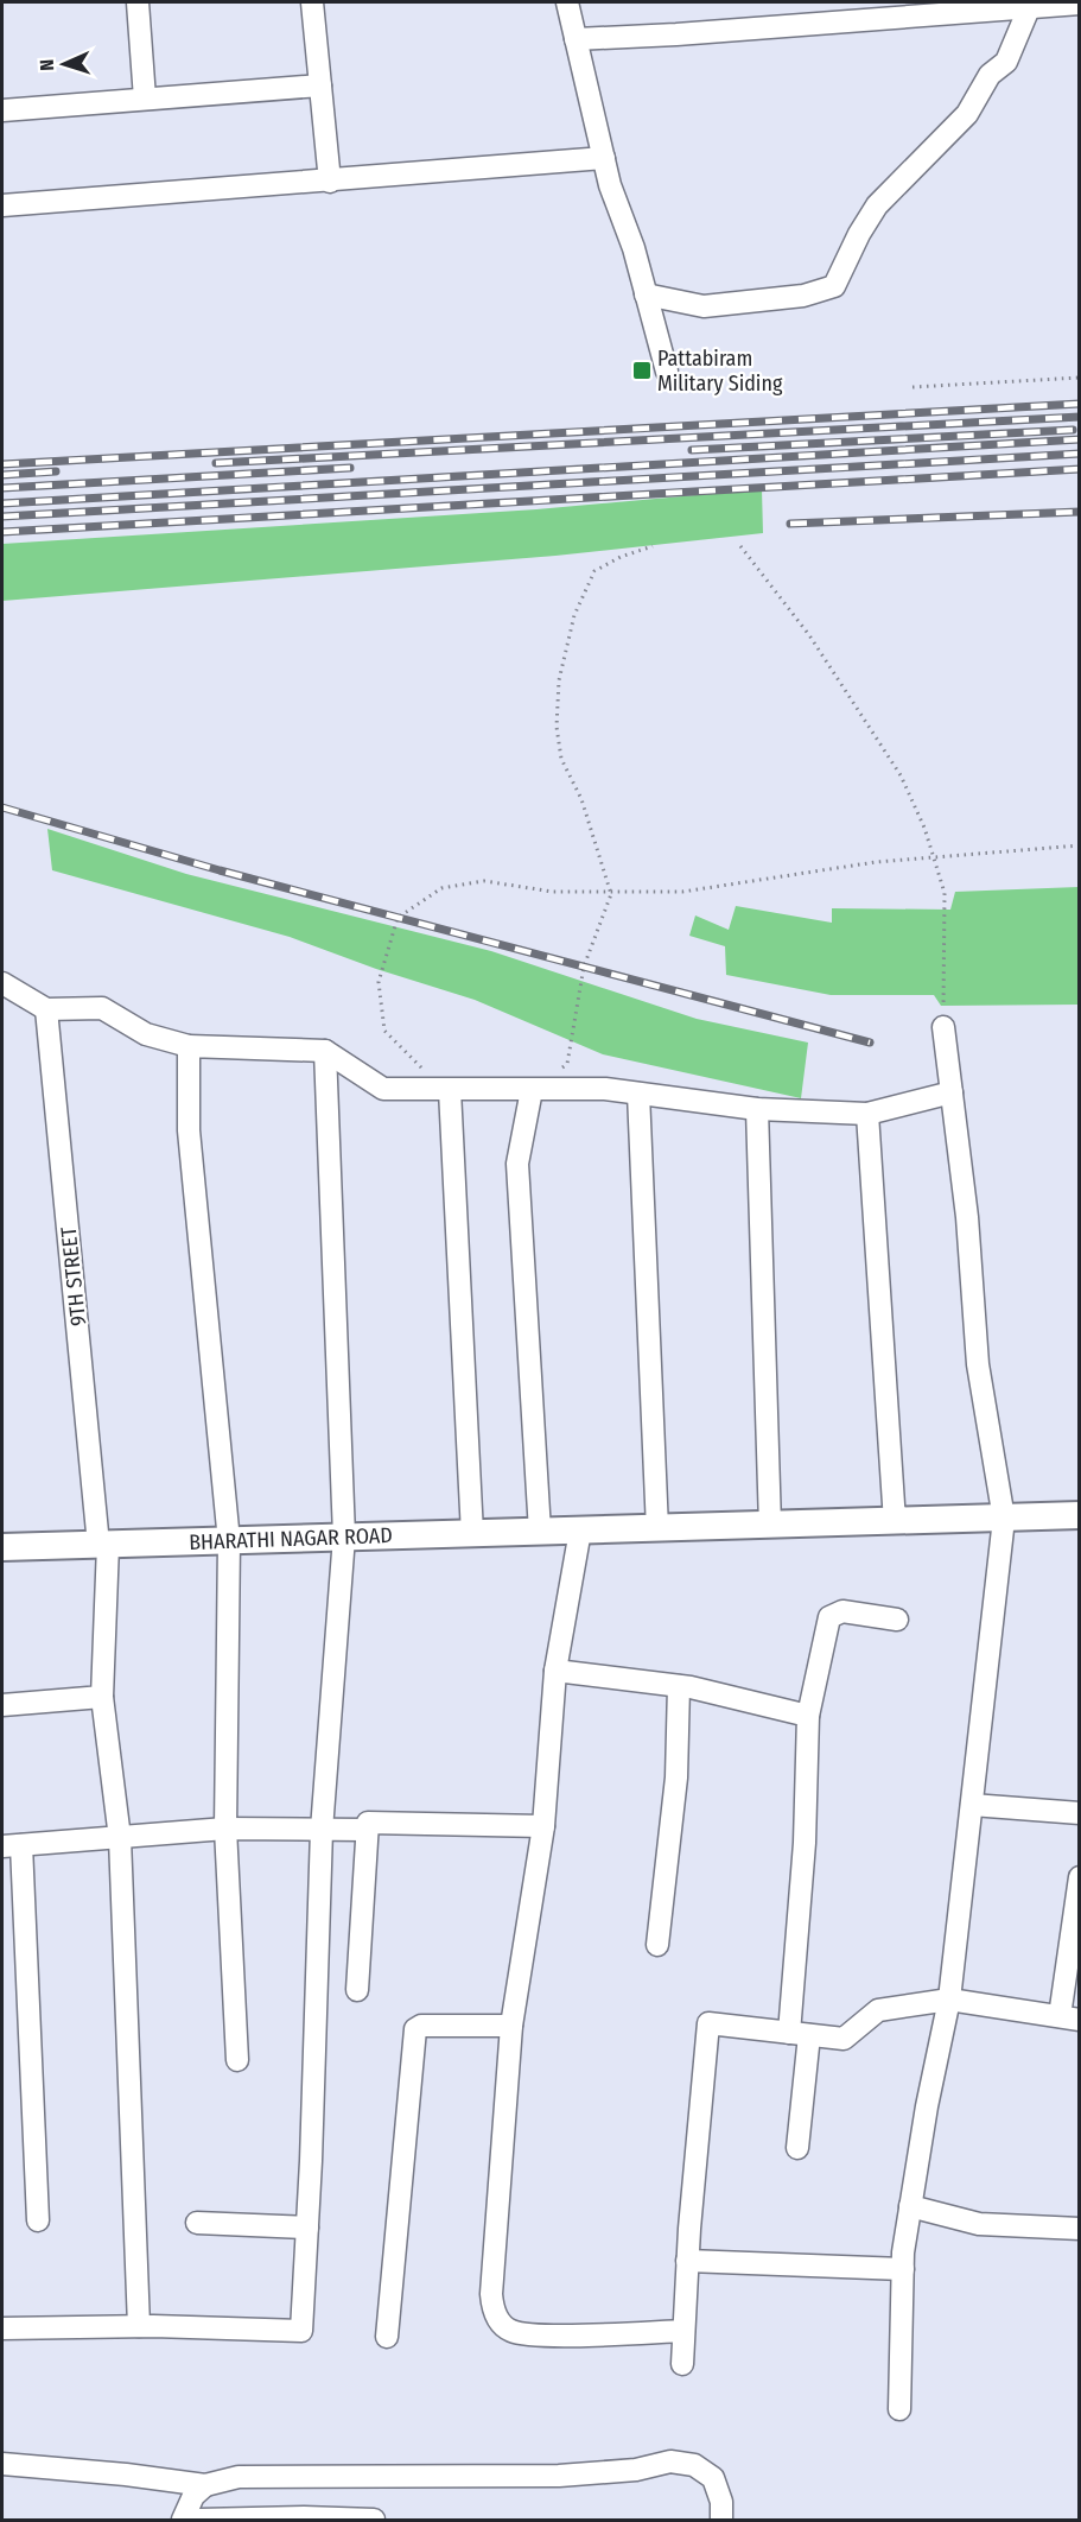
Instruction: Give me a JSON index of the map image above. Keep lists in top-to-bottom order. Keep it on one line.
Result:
{"streets":{"main road":["BHARATHI NAGAR ROAD"],"street":["9TH STREET"]},"crossings":[["9TH STREET","BHARATHI NAGAR ROAD"]],"places":{"transit":["Pattabiram Military Siding"]},"north":"left"}
